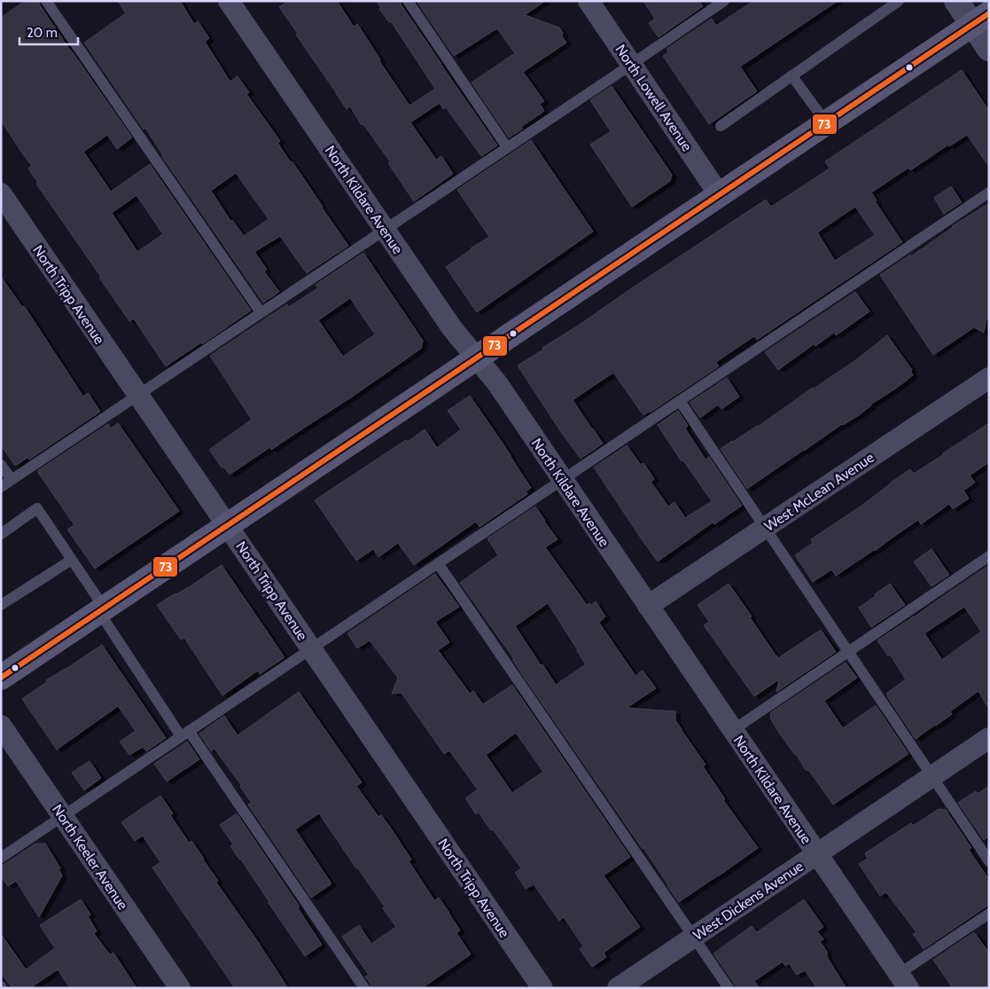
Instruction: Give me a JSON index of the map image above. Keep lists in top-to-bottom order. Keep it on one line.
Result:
{"streets":{"street":["North Lowell Avenue","North Kildare Avenue","North Tripp Avenue","West McLean Avenue","North Keeler Avenue","West Dickens Avenue"]},"crossings":[["North Kildare Avenue","West McLean Avenue"],["North Kildare Avenue","West Dickens Avenue"]],"lines":["transit line 73"],"scale_bar":"20 m"}
